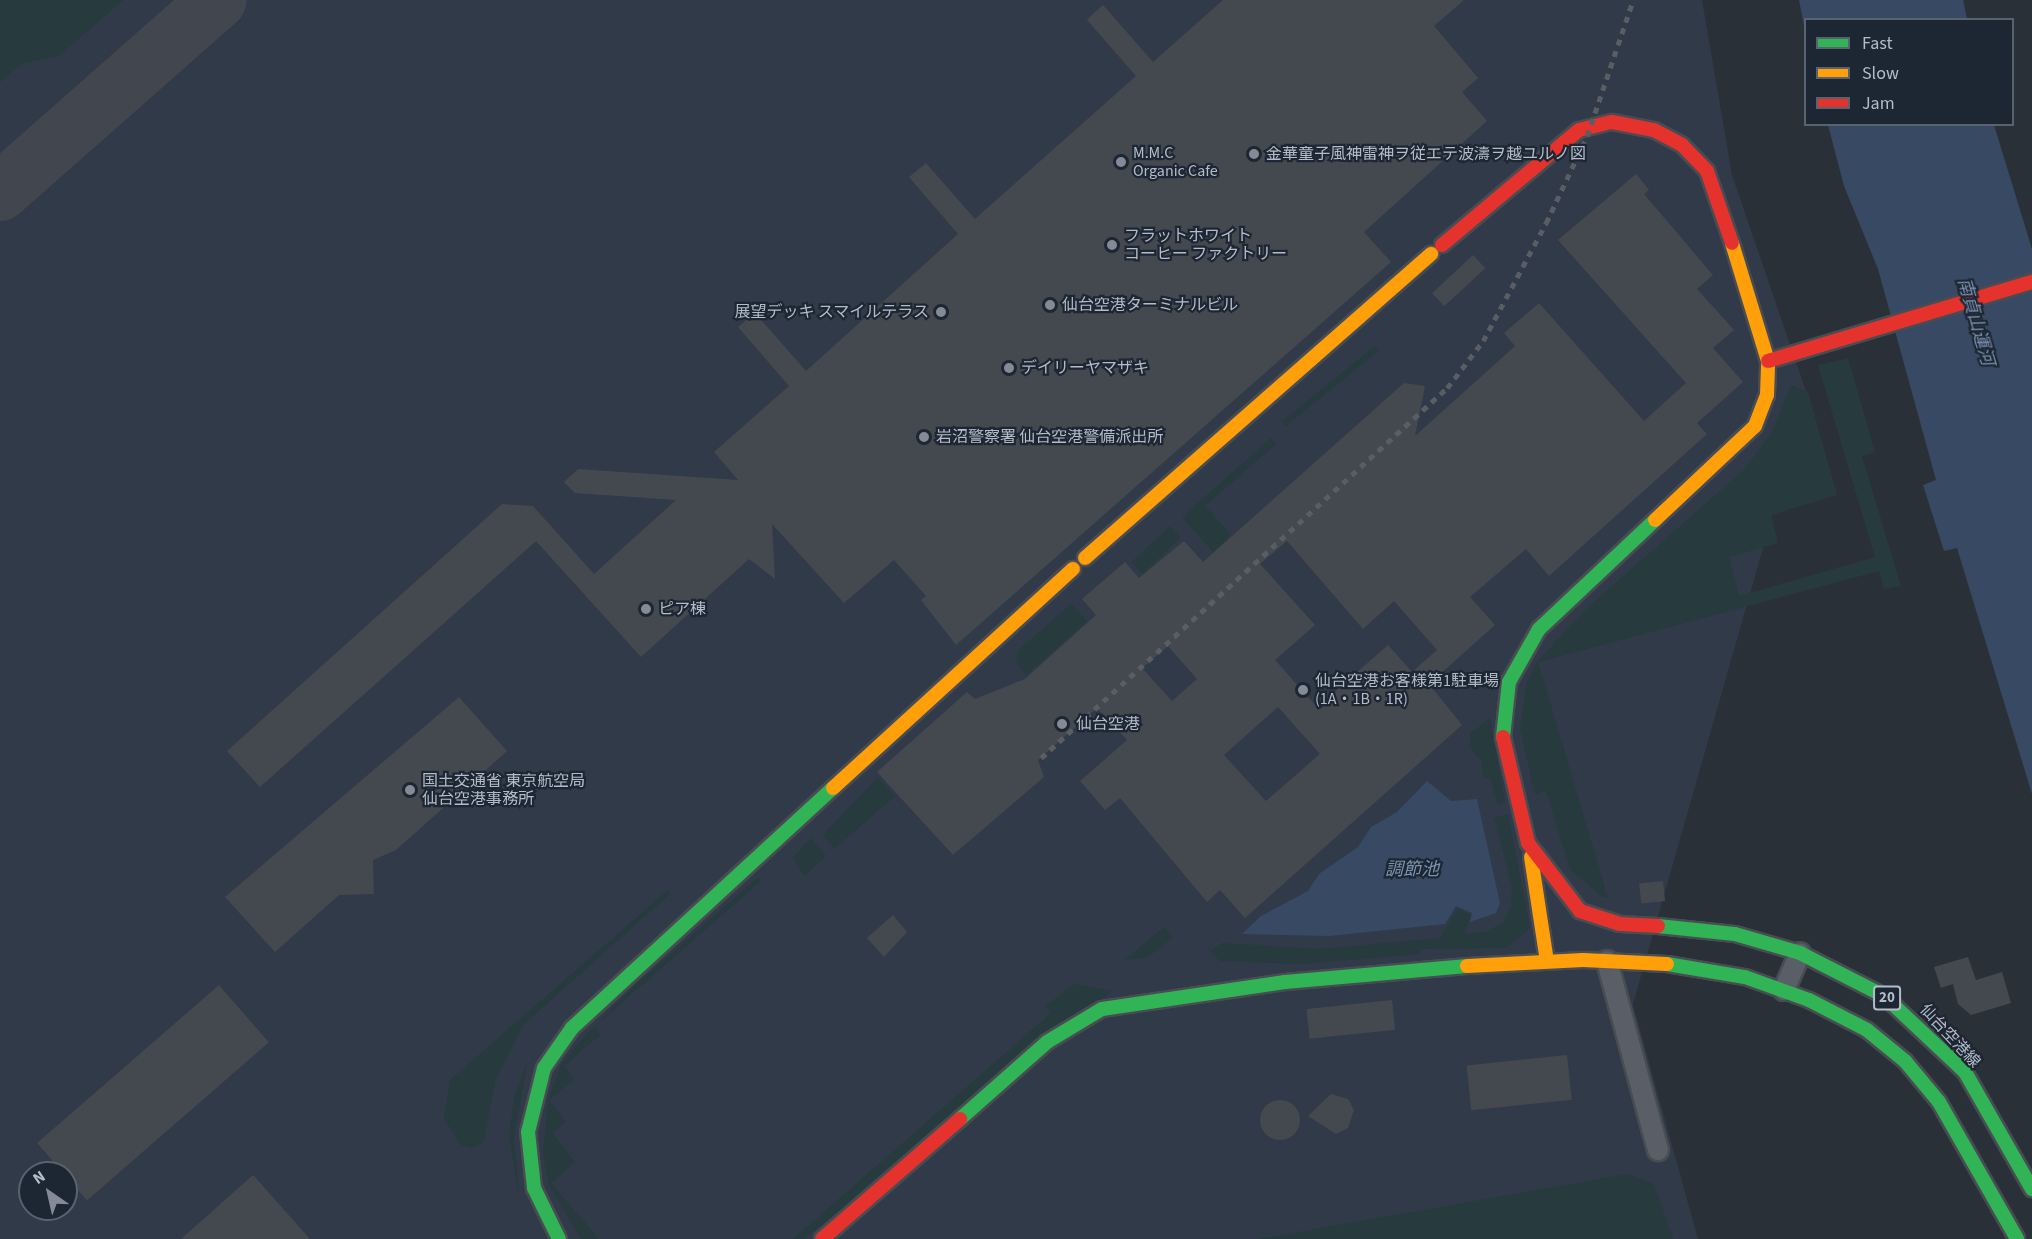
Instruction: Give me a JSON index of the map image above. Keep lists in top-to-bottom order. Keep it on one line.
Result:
{"streets":{"street":["20","仙台空港線"]},"water":["南貞山運河","調節池"],"places":["金華童子風神雷神ヲ従エテ波濤ヲ越ユルノ図","M.M.C Organic Cafe","フラットホワイト コーヒー ファクトリー","仙台空港ターミナルビル","展望デッキ スマイルテラス","デイリーヤマザキ","岩沼警察署 仙台空港警備派出所","ピア棟","仙台空港お客様第1駐車場 (1A・1B・1R)","仙台空港","国土交通省 東京航空局 仙台空港事務所"],"legend":["Fast","Slow","Jam"],"north":"top left"}
